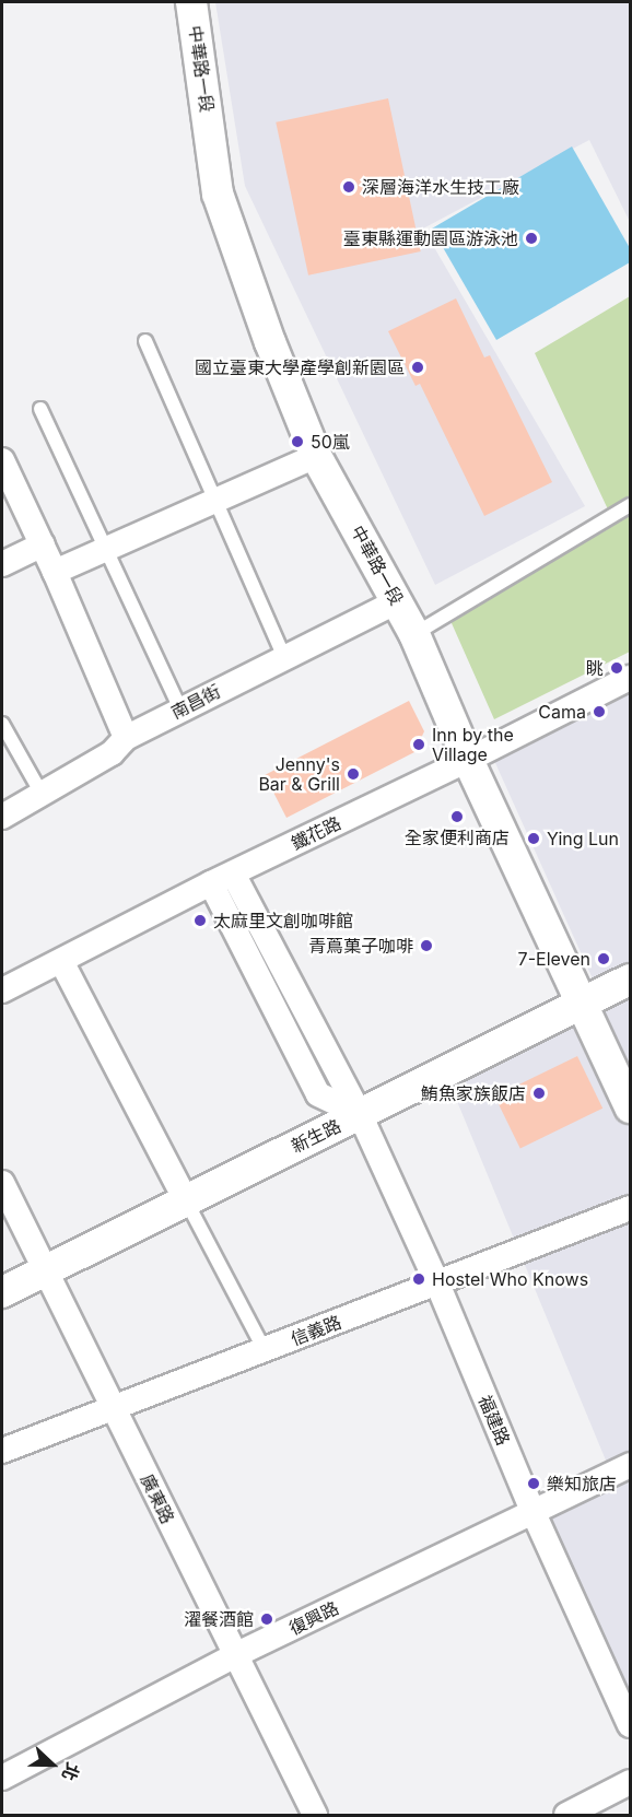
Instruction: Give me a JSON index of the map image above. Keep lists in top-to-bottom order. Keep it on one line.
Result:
{"streets":{"street":["中華路一段","南昌街","鐵花路","新生路","信義路","福建路","廣東路","復興路"]},"crossings":[["中華路一段","南昌街"],["中華路一段","鐵花路"],["中華路一段","新生路"],["新生路","福建路"],["新生路","廣東路"],["信義路","福建路"],["信義路","廣東路"],["福建路","復興路"],["廣東路","復興路"]],"places":["深層海洋水生技工廠","臺東縣運動園區游泳池","國立臺東大學產學創新園區","50嵐","眺","Cama","Inn by the Village","Jenny's Bar & Grill","全家便利商店","Ying Lun","太麻里文創咖啡館","青蔦菓子咖啡","7-Eleven","鮪魚家族飯店","Hostel Who Knows","樂知旅店","濯餐酒館"],"north":"right"}
